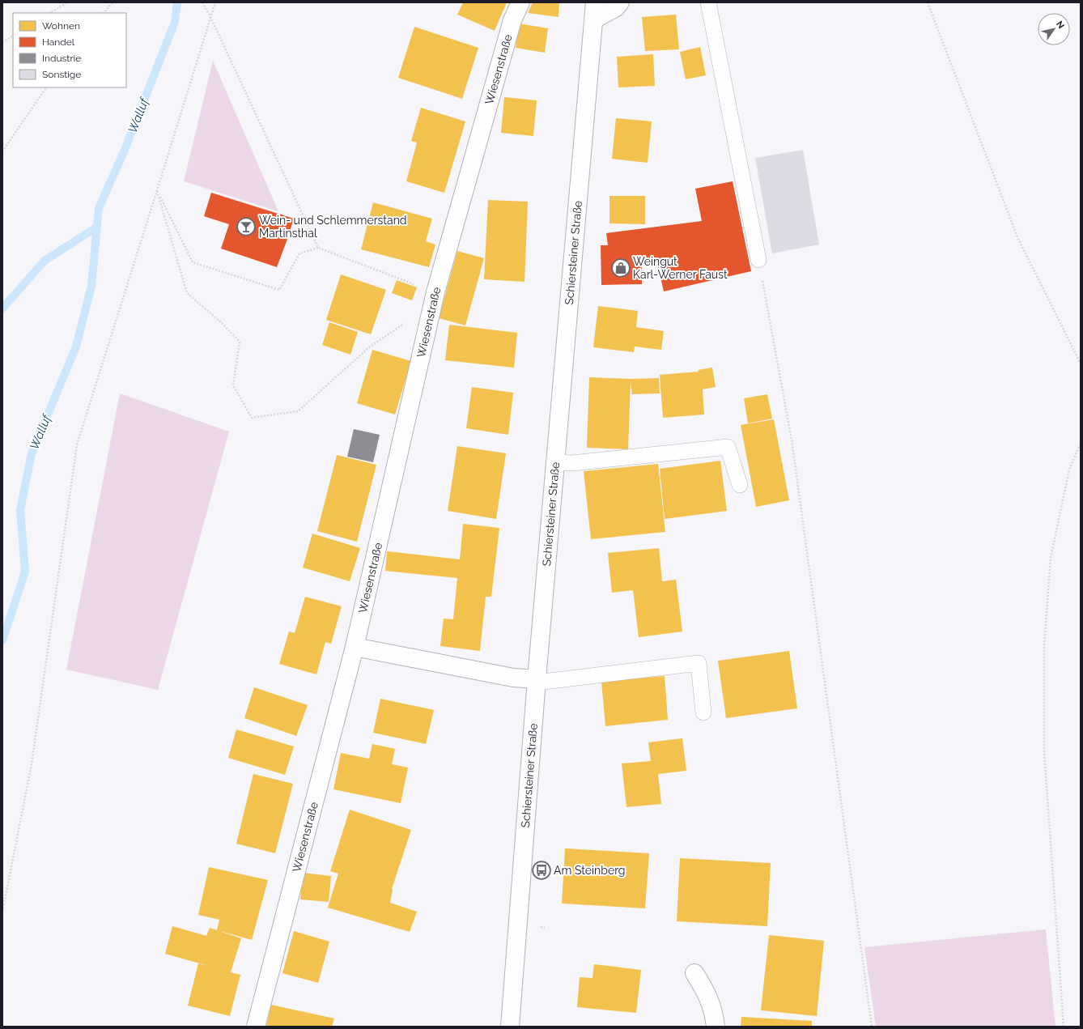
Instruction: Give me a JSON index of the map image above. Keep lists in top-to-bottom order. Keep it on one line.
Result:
{"streets":{"street":["Wiesenstraße","Schiersteiner Straße"]},"water":["Walluf"],"places":{"bar":["Wein- und Schlemmerstand Martinsthal"],"shop":["Weingut Karl-Werner Faust"],"bus stop":["Am Steinberg"]},"legend":["Wohnen","Handel","Industrie","Sonstige"],"north":"top right"}
